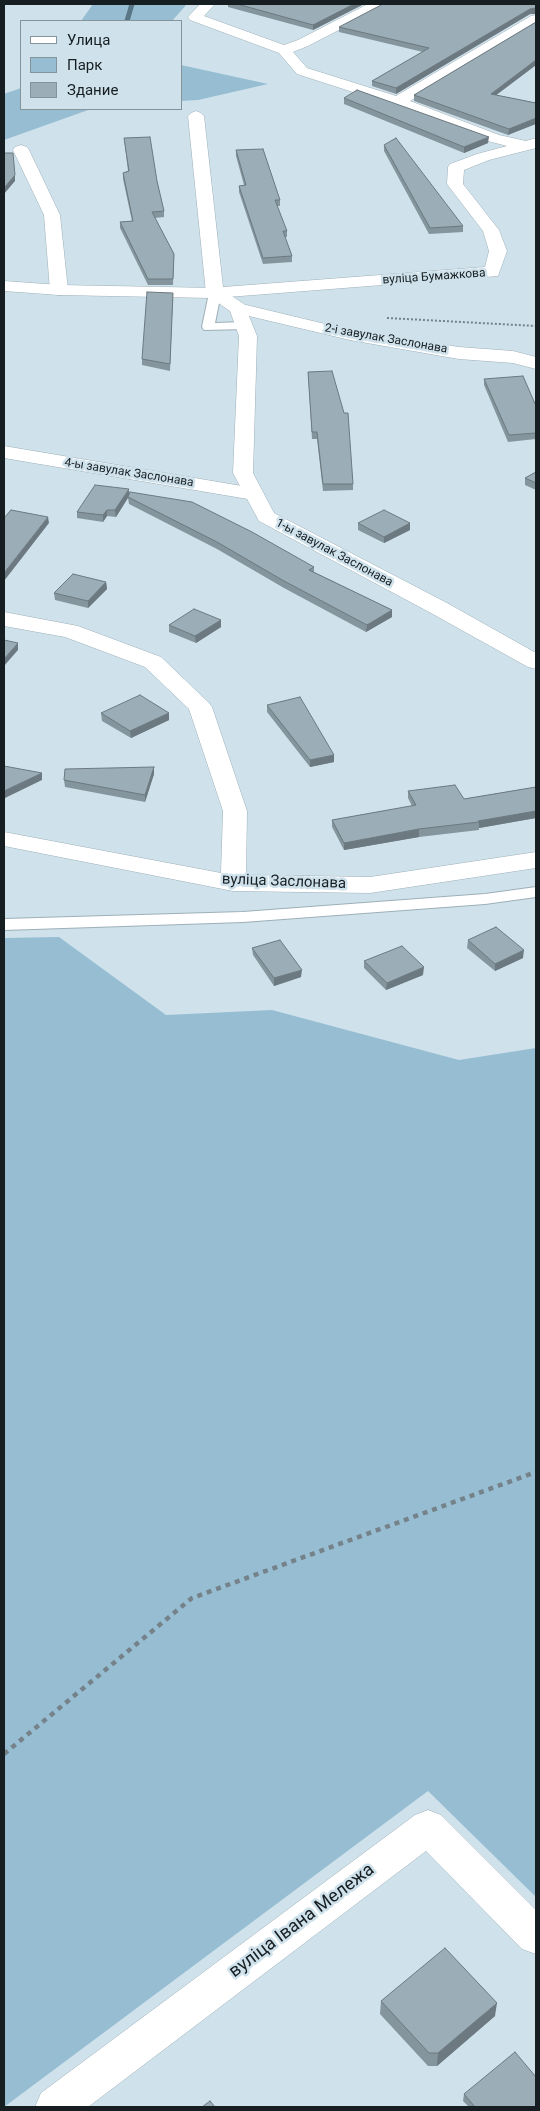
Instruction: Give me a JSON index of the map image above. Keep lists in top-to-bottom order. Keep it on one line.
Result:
{"streets":{"street":["вуліца Бумажкова","2-і завулак Заслонава","4-ы завулак Заслонава","1-ы завулак Заслонава","вуліца Заслонава","вуліца Івана Мележа"]},"crossings":[["2-і завулак Заслонава","1-ы завулак Заслонава"],["4-ы завулак Заслонава","1-ы завулак Заслонава"]],"legend":["Улица","Парк","Здание"]}
